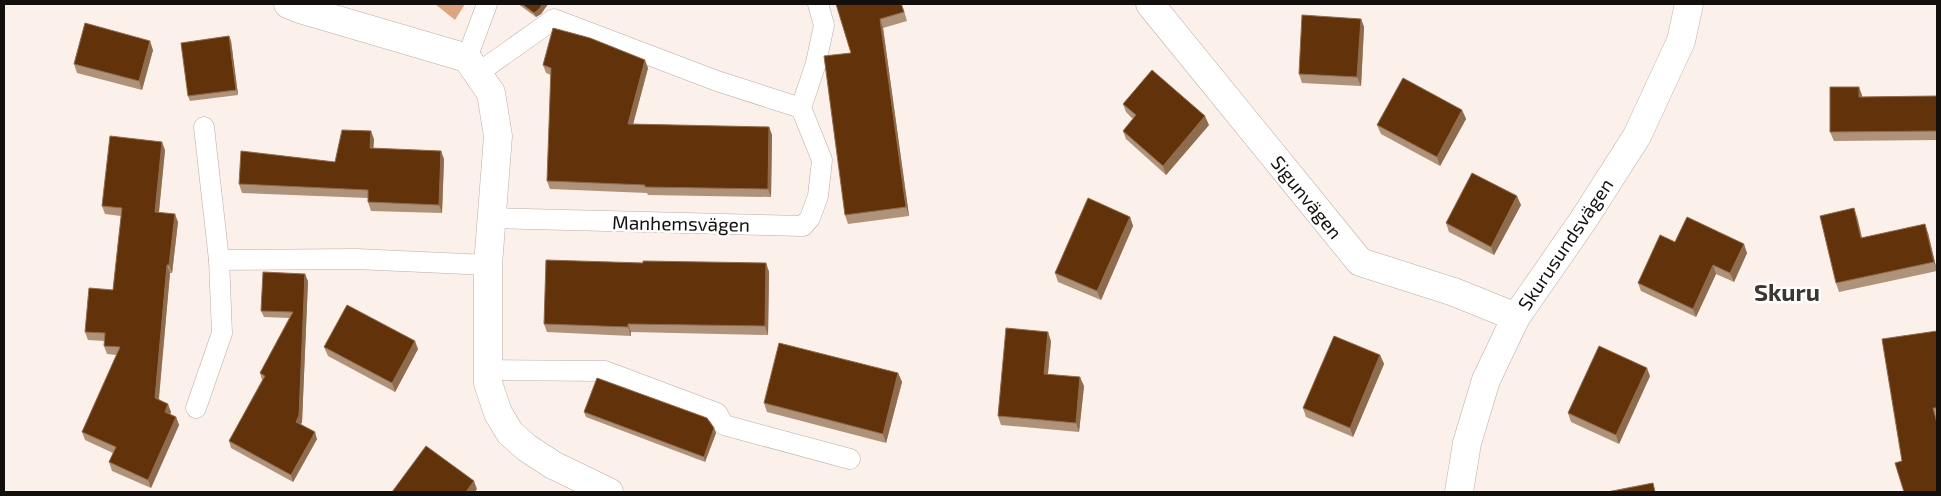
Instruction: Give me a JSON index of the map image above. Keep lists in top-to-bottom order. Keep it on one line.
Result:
{"streets":{"street":["Sigunvägen","Skurusundsvägen"],"lane":["Manhemsvägen"]},"crossings":[["Sigunvägen","Skurusundsvägen"]],"districts":["Skuru"]}
